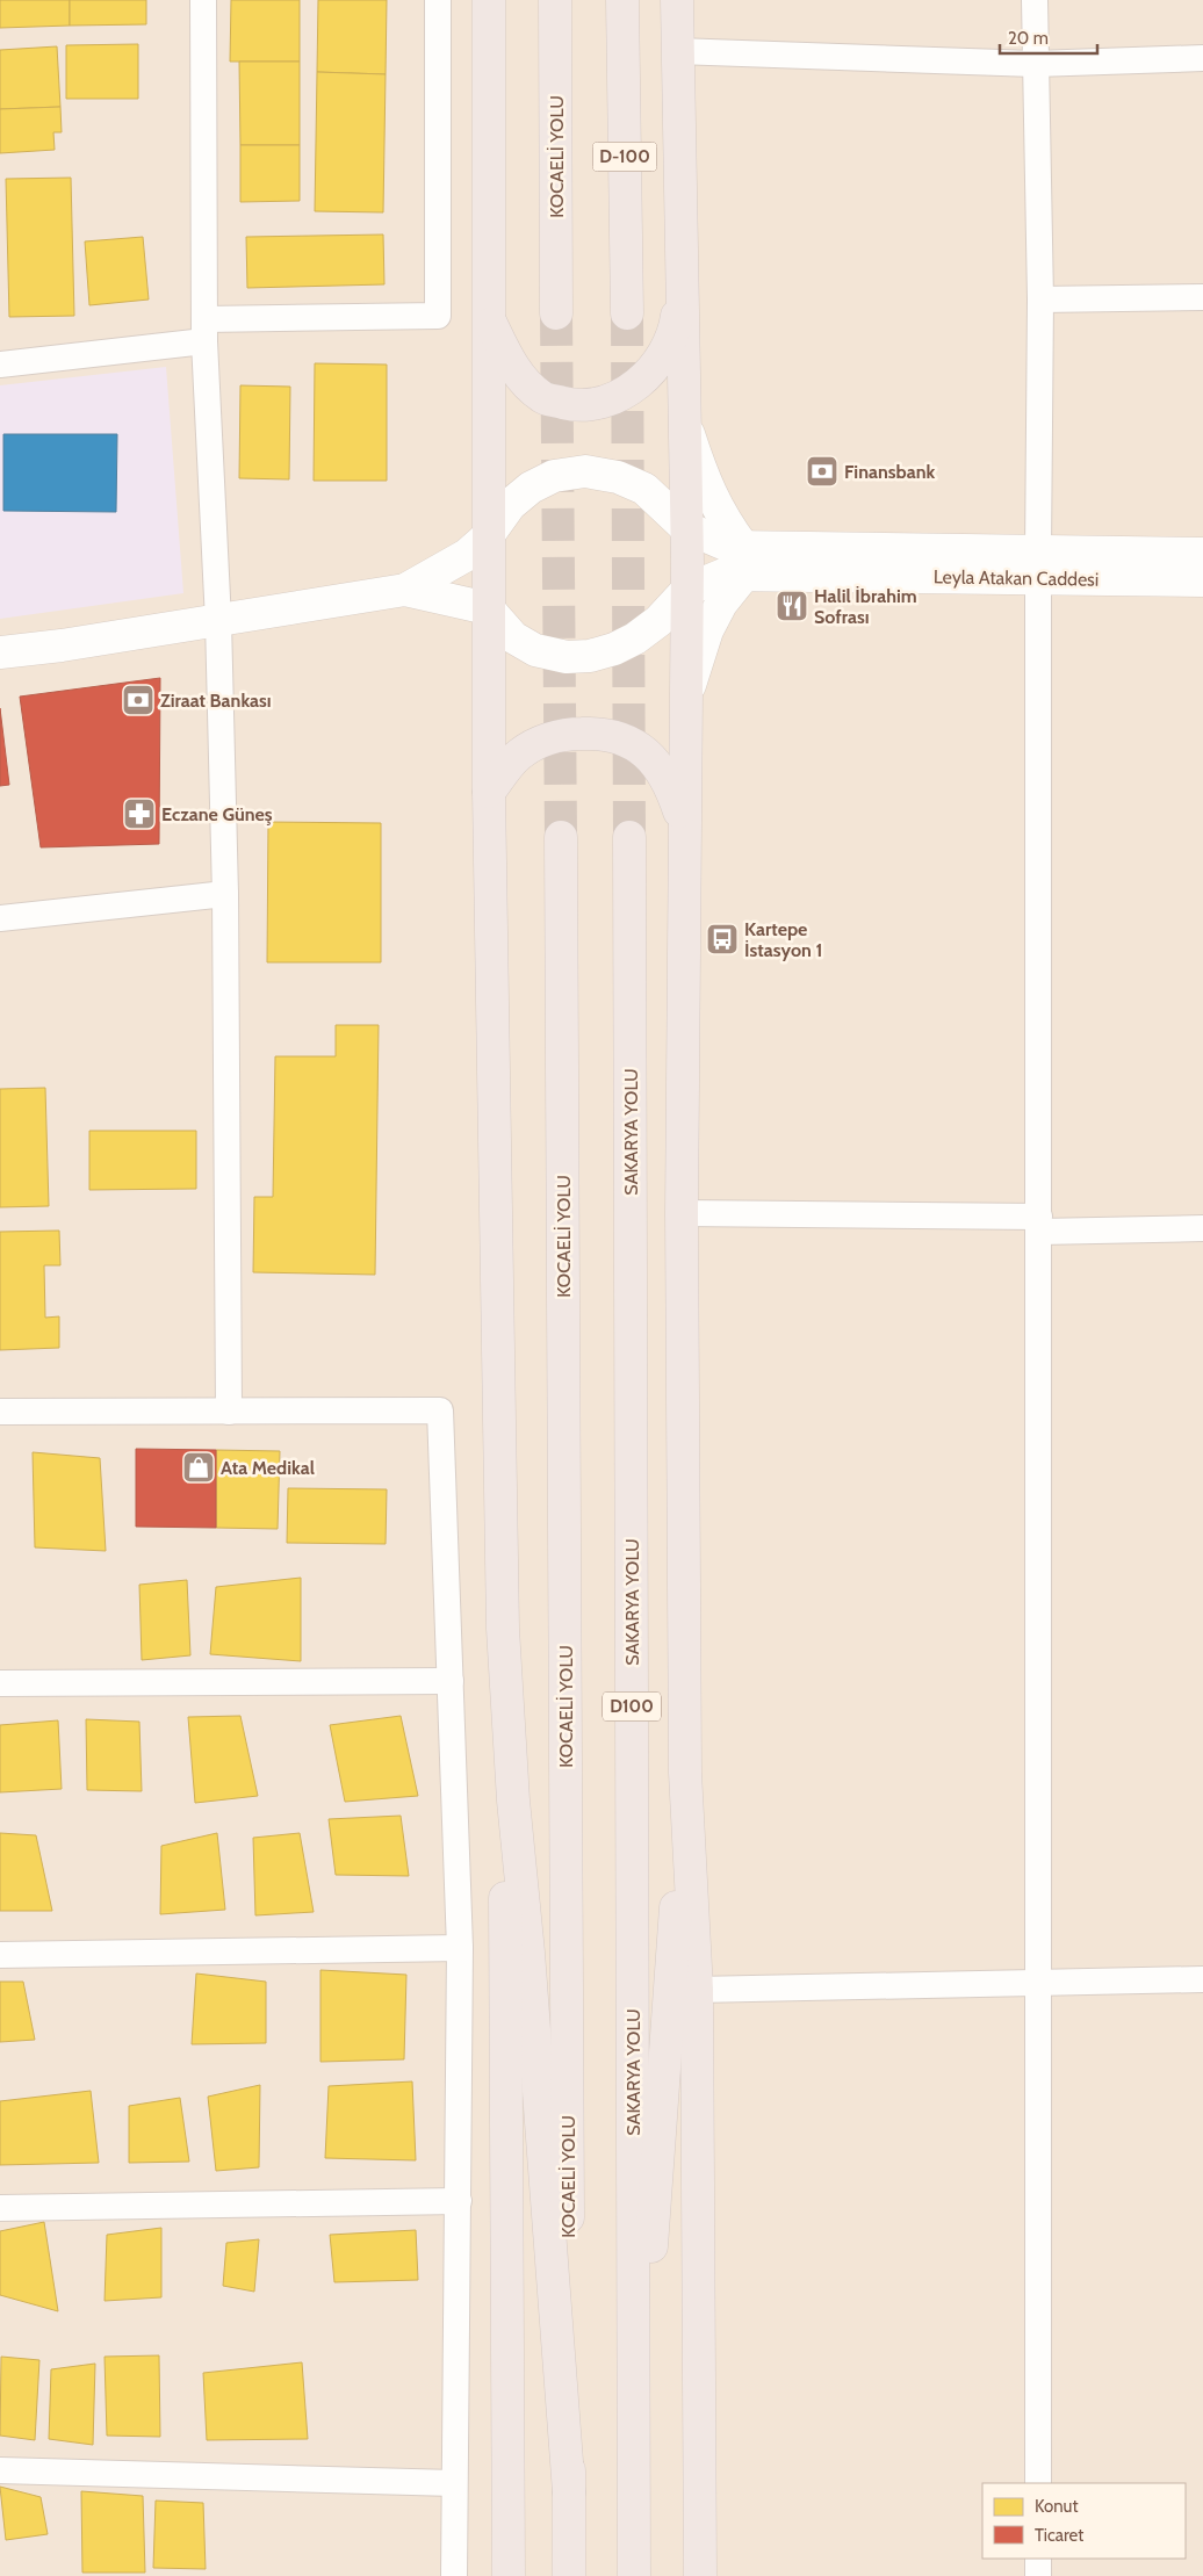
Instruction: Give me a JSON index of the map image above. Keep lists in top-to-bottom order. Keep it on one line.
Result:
{"streets":{"highway":["KOCAELİ YOLU","D-100","SAKARYA YOLU","D100"],"main road":["Leyla Atakan Caddesi"]},"places":{"bank":["Finansbank","Ziraat Bankası"],"restaurant":["Halil İbrahim Sofrası"],"pharmacy":["Eczane Güneş"],"bus stop":["Kartepe İstasyon 1"],"shop":["Ata Medikal"]},"legend":["Konut","Ticaret"],"scale_bar":"20 m"}
